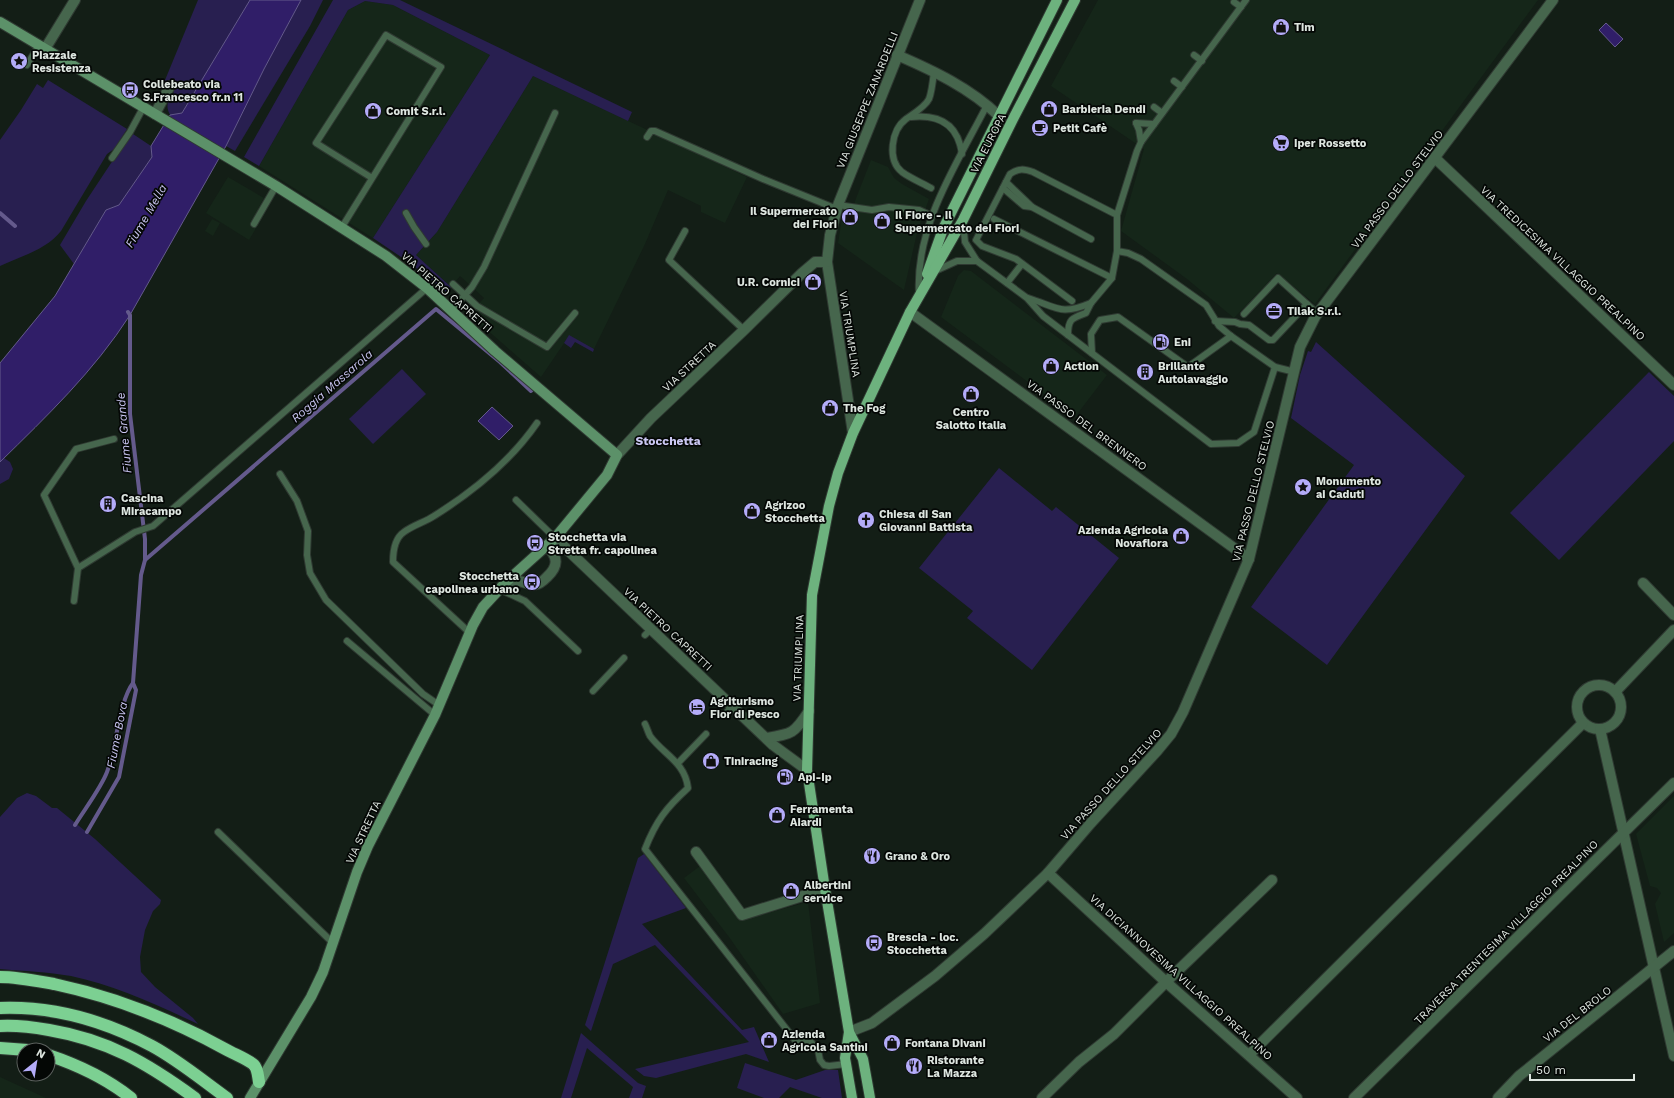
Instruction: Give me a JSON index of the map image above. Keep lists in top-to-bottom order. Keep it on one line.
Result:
{"streets":{"main road":["VIA EUROPA","VIA TRIUMPLINA"],"street":["VIA GIUSEPPE ZANARDELLI","VIA PASSO DELLO STELVIO","VIA TREDICESIMA VILLAGGIO PREALPINO","VIA PIETRO CAPRETTI","VIA STRETTA","VIA PASSO DEL BRENNERO","TRAVERSA TRENTESIMA VILLAGGIO PREALPINO","VIA DICIANNOVESIMA VILLAGGIO PREALPINO","VIA DEL BROLO"]},"crossings":[["VIA EUROPA","VIA TRIUMPLINA"],["VIA EUROPA","VIA PASSO DEL BRENNERO"],["VIA PASSO DELLO STELVIO","VIA TREDICESIMA VILLAGGIO PREALPINO"],["VIA PASSO DELLO STELVIO","VIA TRIUMPLINA"],["VIA PASSO DELLO STELVIO","VIA PASSO DEL BRENNERO"],["VIA PASSO DELLO STELVIO","VIA DICIANNOVESIMA VILLAGGIO PREALPINO"],["VIA PIETRO CAPRETTI","VIA TRIUMPLINA"],["VIA PIETRO CAPRETTI","VIA STRETTA"],["VIA TRIUMPLINA","VIA STRETTA"],["VIA TRIUMPLINA","VIA PASSO DEL BRENNERO"]],"districts":["Stocchetta"],"water":["Fiume Mella","Roggia Massarola","Fiume Grande","Fiume Bova"],"places":{"shop":["Tim","Barbieria Dendi","Comit S.r.l.","Il Supermercato dei Fiori","Il Fiore - Il Supermercato dei Fiori","U.R. Cornici","Action","Centro Salotto Italia","The Fog","Agrizoo Stocchetta","Azienda Agricola Novaflora","Tiniracing","Ferramenta Aiardi","Albertini service","Azienda Agricola Santini","Fontana Divani"],"place":["Piazzale Resistenza","Monumento ai Caduti"],"bus stop":["Collebeato via S.Francesco fr.n 11","Stocchetta via Stretta fr. capolinea","Stocchetta capolinea urbano","Brescia - loc. Stocchetta"],"cafe":["Petit Cafè"],"supermarket":["Iper Rossetto"],"office":["Tilak S.r.l."],"fuel station":["Eni","Api-Ip"],"building":["Brillante Autolavaggio","Cascina Miracampo"],"church":["Chiesa di San Giovanni Battista"],"hotel":["Agriturismo Fior di Pesco"],"restaurant":["Grano & Oro","Ristorante La Mazza"]},"scale_bar":"50 m","north":"top right"}
